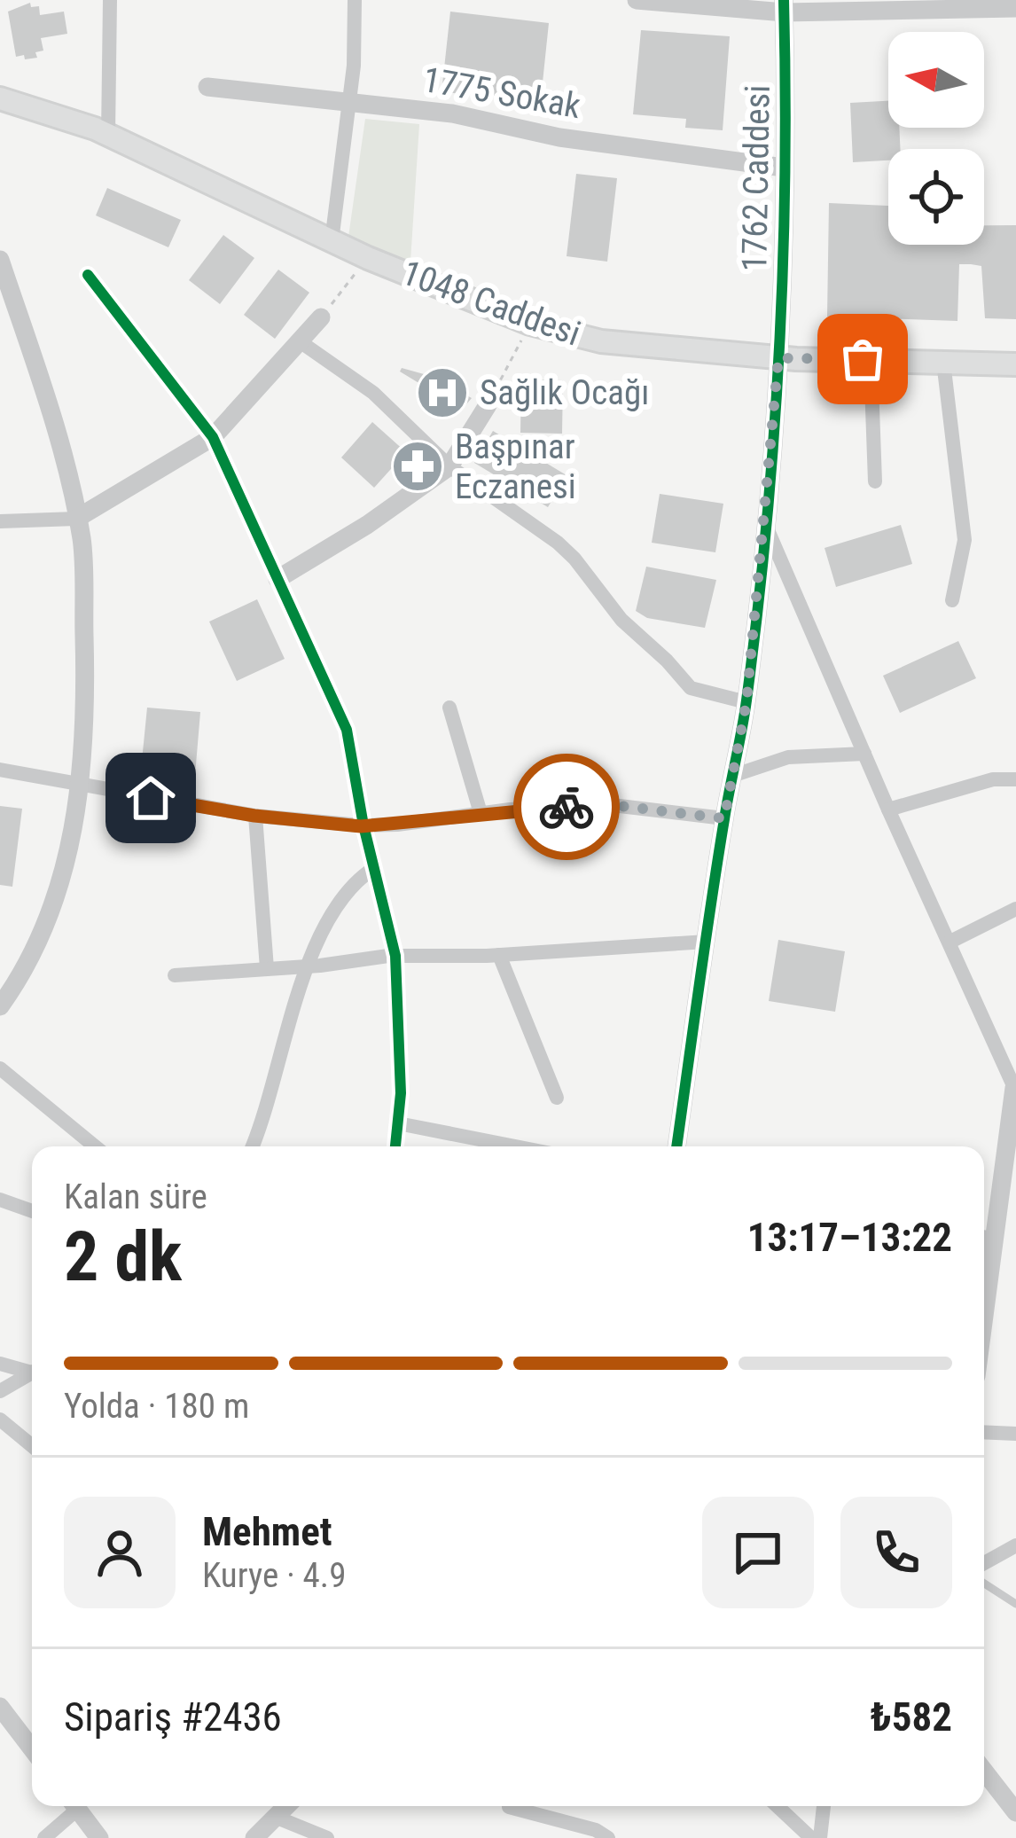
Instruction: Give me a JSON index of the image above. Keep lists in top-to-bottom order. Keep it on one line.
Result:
{"streets":{"main road":["1048 Caddesi"],"street":["1775 Sokak","1762 Caddesi"]},"crossings":[["1775 Sokak","1762 Caddesi"],["1762 Caddesi","1048 Caddesi"]],"places":{"hospital":["Sağlık Ocağı"],"pharmacy":["Başpınar Eczanesi"]},"north":"left","page":{"heading":["2 dk","Kalan süre","13:17–13:22"],"panel":["Mehmet","Kurye · 4.9","Sipariş #2436","₺582"],"bar":"Yolda · 180 m"}}
